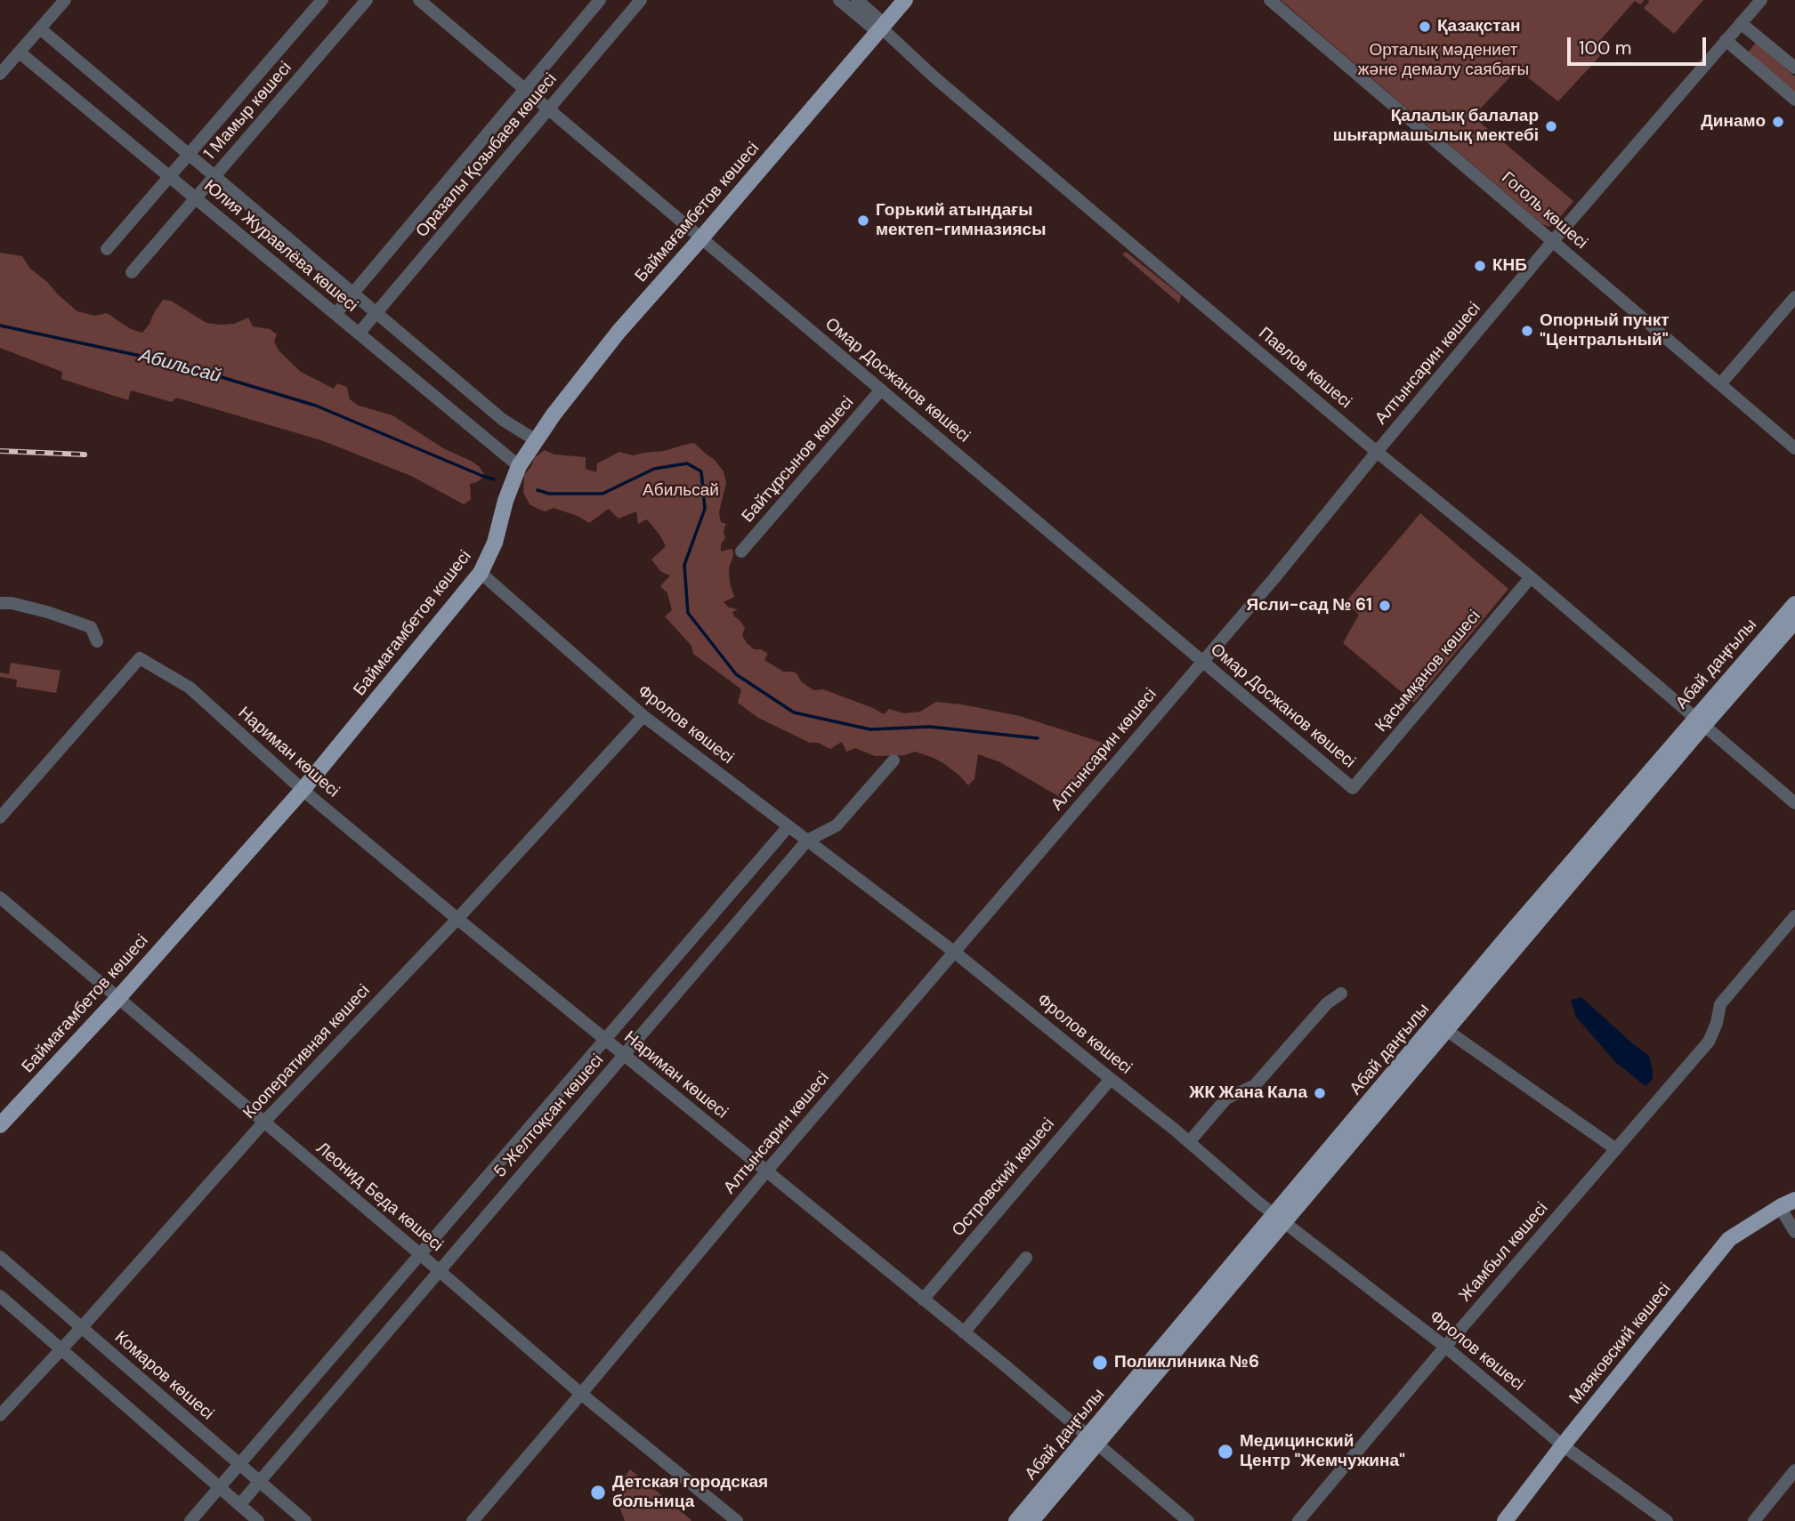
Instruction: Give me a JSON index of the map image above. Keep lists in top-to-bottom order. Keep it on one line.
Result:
{"streets":{"main road":["Баймағамбетов көшесі","Абай даңғылы","Маяковский көшесі"],"street":["1 Мамыр көшесі","Оразалы Қозыбаев көшесі","Гоголь көшесі","Юлия Журавлёва көшесі","Алтынсарин көшесі","Павлов көшесі","Омар Досжанов көшесі","Байтұрсынов көшесі","Қасымқанов көшесі","Фролов көшесі","Нариман көшесі","Кооперативная көшесі","5 Желтоқсан көшесі","Островский көшесі","Леонид Беда көшесі","Жамбыл көшесі","Комаров көшесі"]},"crossings":[["1 Мамыр көшесі","Юлия Журавлёва көшесі"],["Оразалы Қозыбаев көшесі","Юлия Журавлёва көшесі"],["Оразалы Қозыбаев көшесі","Омар Досжанов көшесі"],["Гоголь көшесі","Алтынсарин көшесі"],["Баймағамбетов көшесі","Юлия Журавлёва көшесі"],["Баймағамбетов көшесі","Павлов көшесі"],["Баймағамбетов көшесі","Омар Досжанов көшесі"],["Баймағамбетов көшесі","Фролов көшесі"],["Баймағамбетов көшесі","Нариман көшесі"],["Баймағамбетов көшесі","Леонид Беда көшесі"],["Алтынсарин көшесі","Павлов көшесі"],["Алтынсарин көшесі","Омар Досжанов көшесі"],["Алтынсарин көшесі","Фролов көшесі"],["Алтынсарин көшесі","Нариман көшесі"],["Алтынсарин көшесі","Леонид Беда көшесі"],["Павлов көшесі","Абай даңғылы"],["Павлов көшесі","Қасымқанов көшесі"],["Омар Досжанов көшесі","Байтұрсынов көшесі"],["Омар Досжанов көшесі","Қасымқанов көшесі"],["Абай даңғылы","Фролов көшесі"],["Абай даңғылы","Нариман көшесі"],["Фролов көшесі","Кооперативная көшесі"],["Фролов көшесі","5 Желтоқсан көшесі"],["Фролов көшесі","Островский көшесі"],["Фролов көшесі","Жамбыл көшесі"],["Фролов көшесі","Маяковский көшесі"],["Нариман көшесі","Кооперативная көшесі"],["Нариман көшесі","5 Желтоқсан көшесі"],["Нариман көшесі","Островский көшесі"],["Кооперативная көшесі","Леонид Беда көшесі"],["Кооперативная көшесі","Комаров көшесі"],["5 Желтоқсан көшесі","Леонид Беда көшесі"],["5 Желтоқсан көшесі","Комаров көшесі"]],"water":["Абильсай"],"parks":["Орталық мәдениет және демалу саябағы","Абильсай"],"places":["Қазақстан","Динамо","Қалалық балалар шығармашылық мектебі","Горький атындағы мектеп-гимназиясы","КНБ","Опорный пункт \"Центральный\"","Ясли-сад № 61","ЖК Жана Кала","Поликлиника №6","Медицинский Центр \"Жемчужина\"","Детская городская больница"],"scale_bar":"100 m"}
